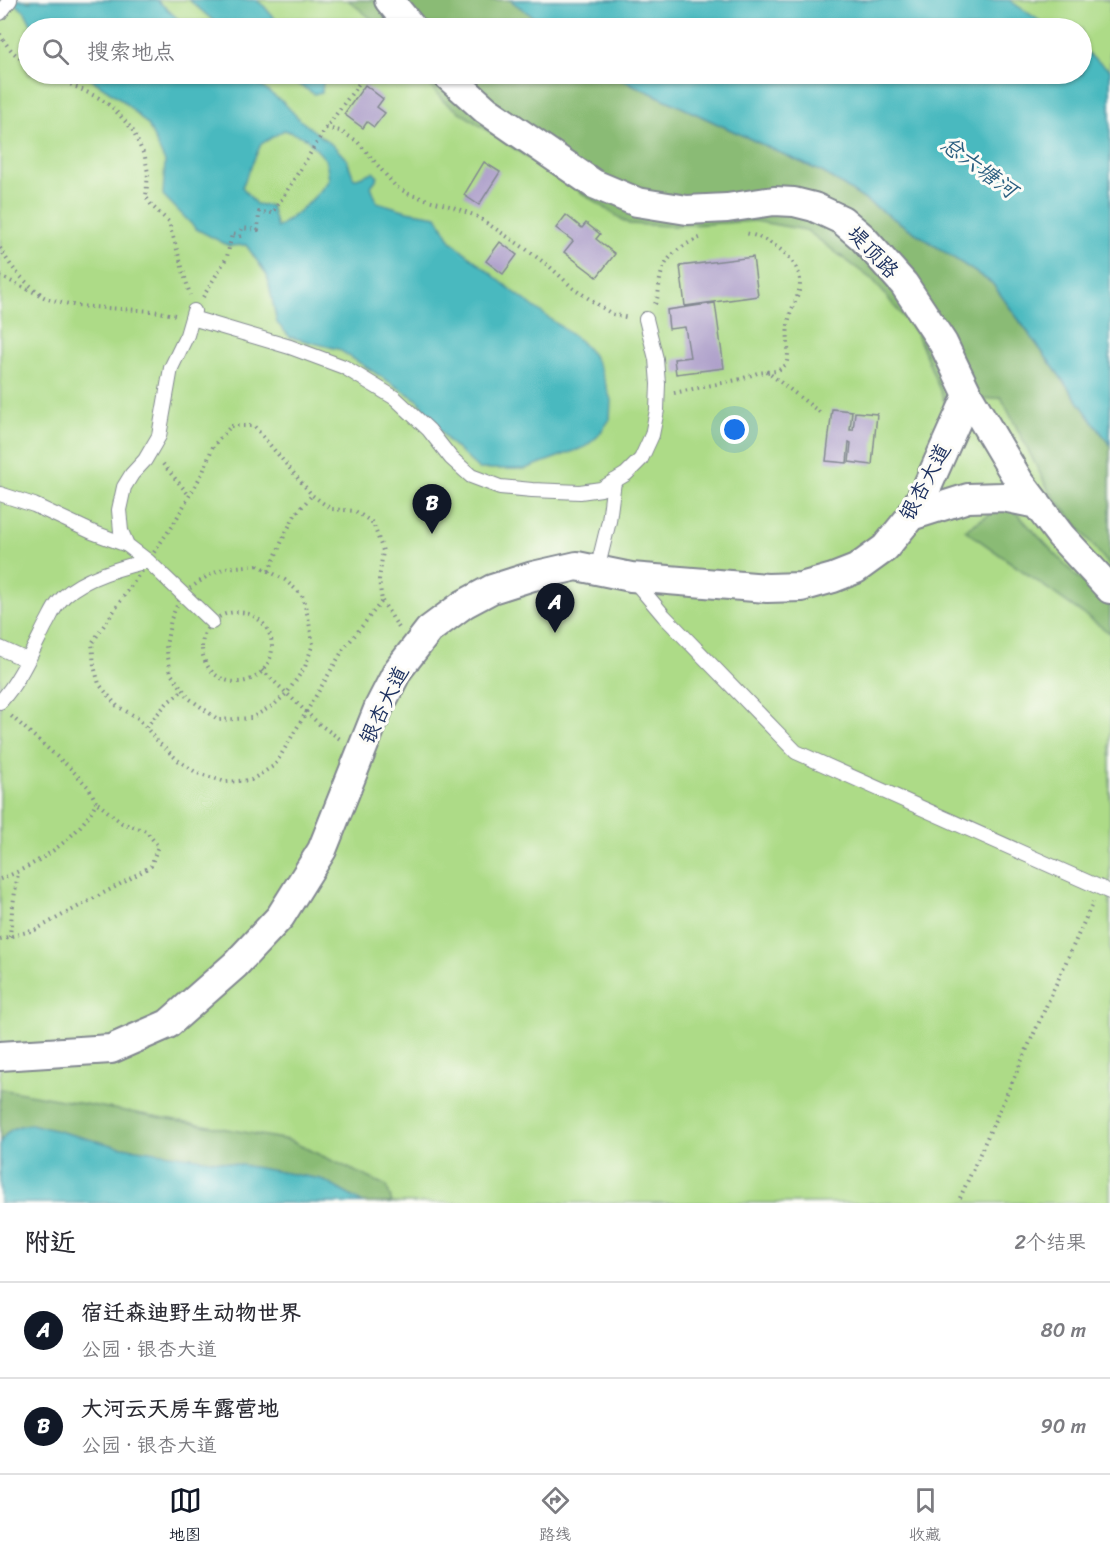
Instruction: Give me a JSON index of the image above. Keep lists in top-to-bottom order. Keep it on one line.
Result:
{"streets":{"street":["堤顶路","银杏大道"]},"crossings":[["堤顶路","银杏大道"]],"water":["总六塘河"],"page":{"search":"搜索地点","pins":["B","A"],"heading":["附近","2个结果"],"list":[{"mark":"A","name":"宿迁森迪野生动物世界","note":"公园 · 银杏大道","value":"80 m"},{"mark":"B","name":"大河云天房车露营地","note":"公园 · 银杏大道","value":"90 m"}],"nav":["地图","路线","收藏"]}}
